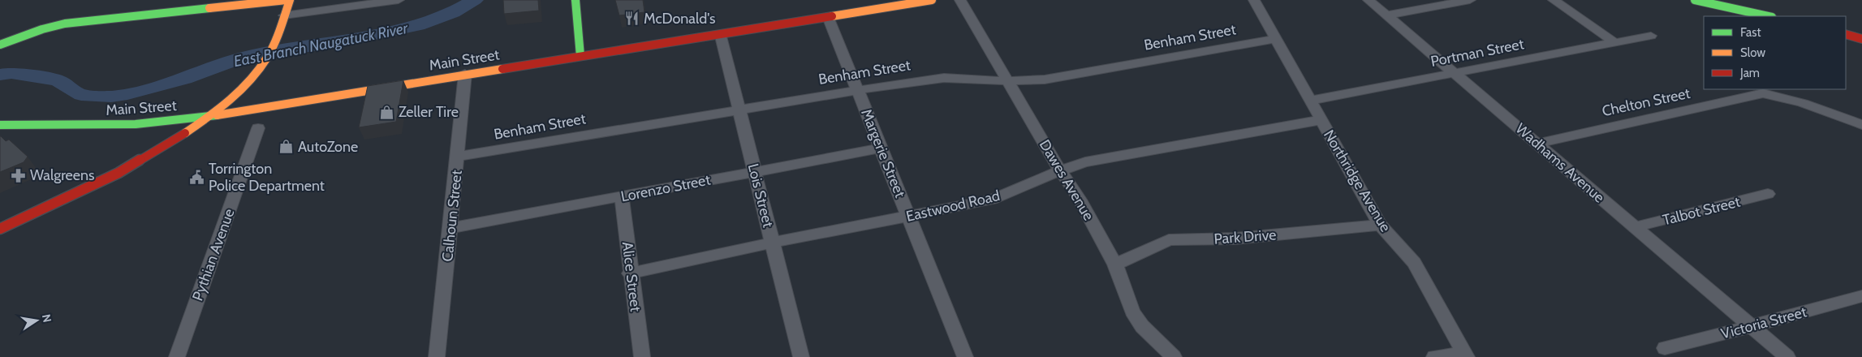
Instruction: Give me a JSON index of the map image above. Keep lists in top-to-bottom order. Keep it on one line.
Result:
{"streets":{"main road":["Main Street"],"street":["Benham Street","Portman Street","Chelton Street","Margerie Street","Wadhams Avenue","Dawes Avenue","Northridge Avenue","Lorenzo Street","Lois Street","Eastwood Road","Talbot Street","Calhoun Street","Park Drive","Pythian Avenue","Alice Street","Victoria Street"]},"crossings":[["Benham Street","Margerie Street"],["Benham Street","Dawes Avenue"],["Benham Street","Northridge Avenue"],["Benham Street","Lois Street"],["Benham Street","Calhoun Street"],["Portman Street","Wadhams Avenue"],["Portman Street","Northridge Avenue"],["Main Street","Margerie Street"],["Main Street","Lois Street"],["Main Street","Calhoun Street"],["Chelton Street","Wadhams Avenue"],["Margerie Street","Lorenzo Street"],["Margerie Street","Eastwood Road"],["Wadhams Avenue","Talbot Street"],["Wadhams Avenue","Victoria Street"],["Dawes Avenue","Eastwood Road"],["Dawes Avenue","Park Drive"],["Northridge Avenue","Eastwood Road"],["Northridge Avenue","Park Drive"],["Lorenzo Street","Lois Street"],["Lorenzo Street","Calhoun Street"],["Lorenzo Street","Alice Street"],["Lois Street","Eastwood Road"],["Eastwood Road","Alice Street"]],"water":["East Branch Naugatuck River"],"places":{"restaurant":["McDonald's"],"shop":["Zeller Tire","AutoZone"],"pharmacy":["Walgreens"],"public building":["Torrington Police Department"]},"legend":["Fast","Slow","Jam"],"north":"right"}
